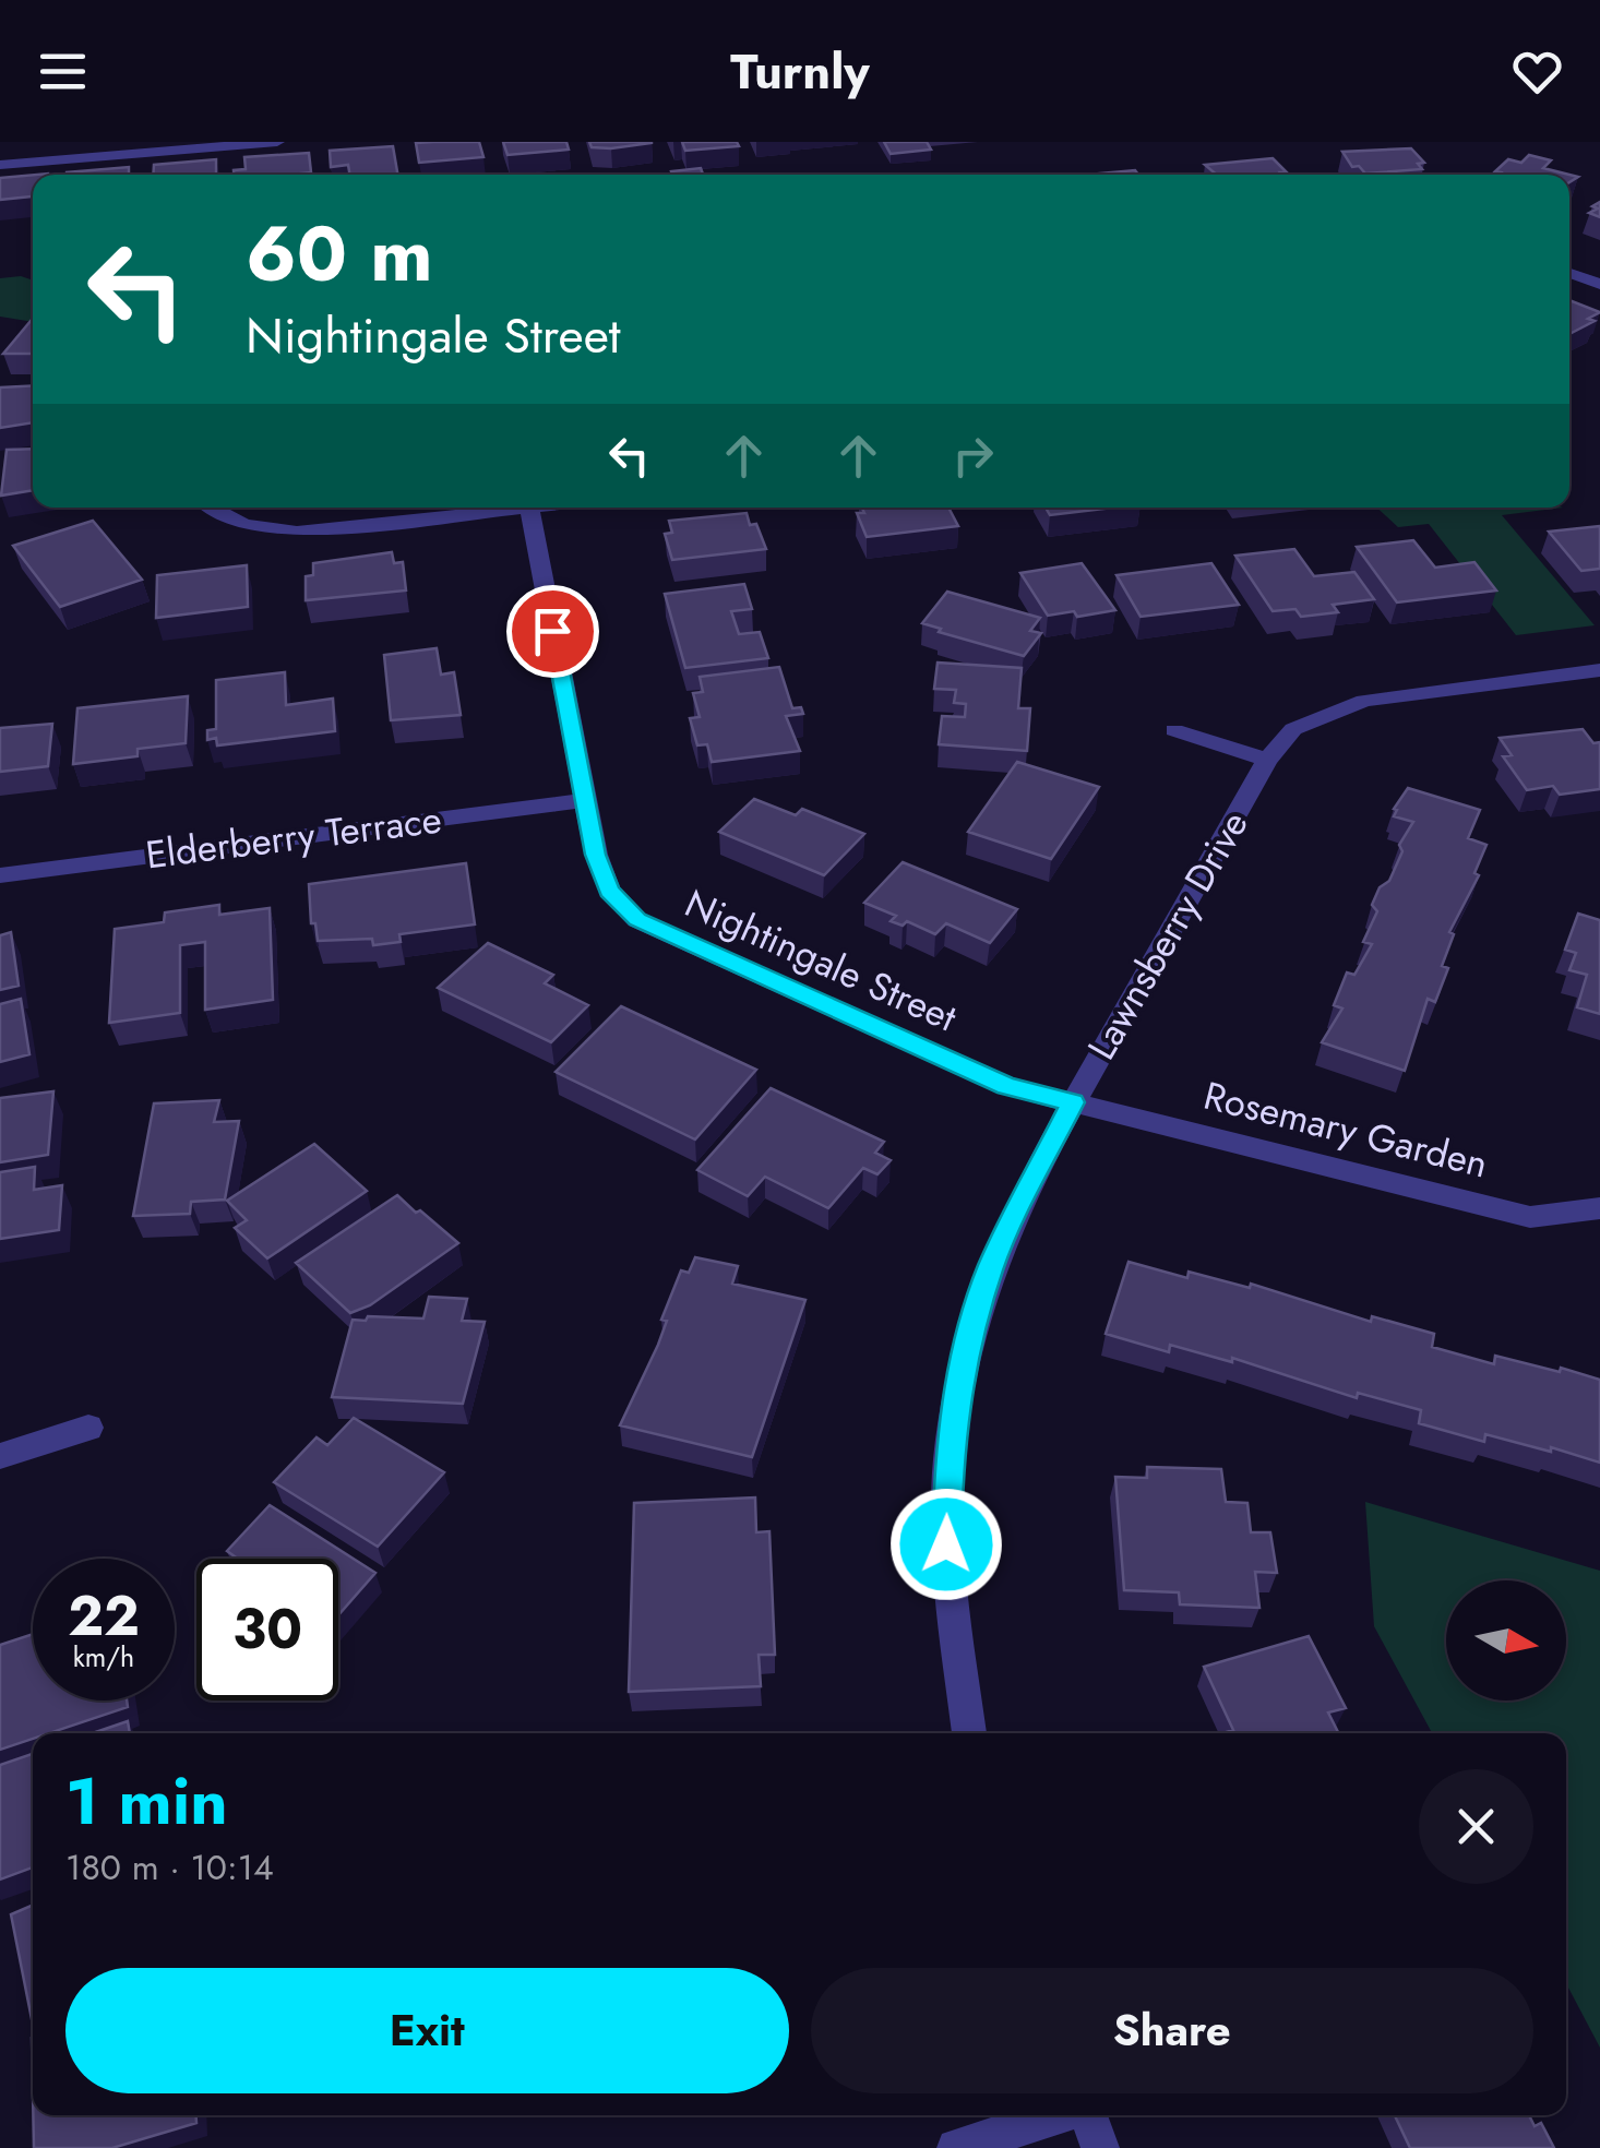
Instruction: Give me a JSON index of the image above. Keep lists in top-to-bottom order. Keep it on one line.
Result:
{"streets":{"street":["Elderberry Terrace","Lawnsberry Drive","Nightingale Street","Rosemary Garden"]},"crossings":[["Elderberry Terrace","Nightingale Street"],["Lawnsberry Drive","Nightingale Street"],["Lawnsberry Drive","Rosemary Garden"],["Nightingale Street","Rosemary Garden"]],"north":"right","page":{"header":"Turnly","turn":["60 m","Nightingale Street"],"speed":"22 km/h","limit":"30","heading":["1 min","180 m · 10:14"],"buttons":["Exit","Share"]}}
